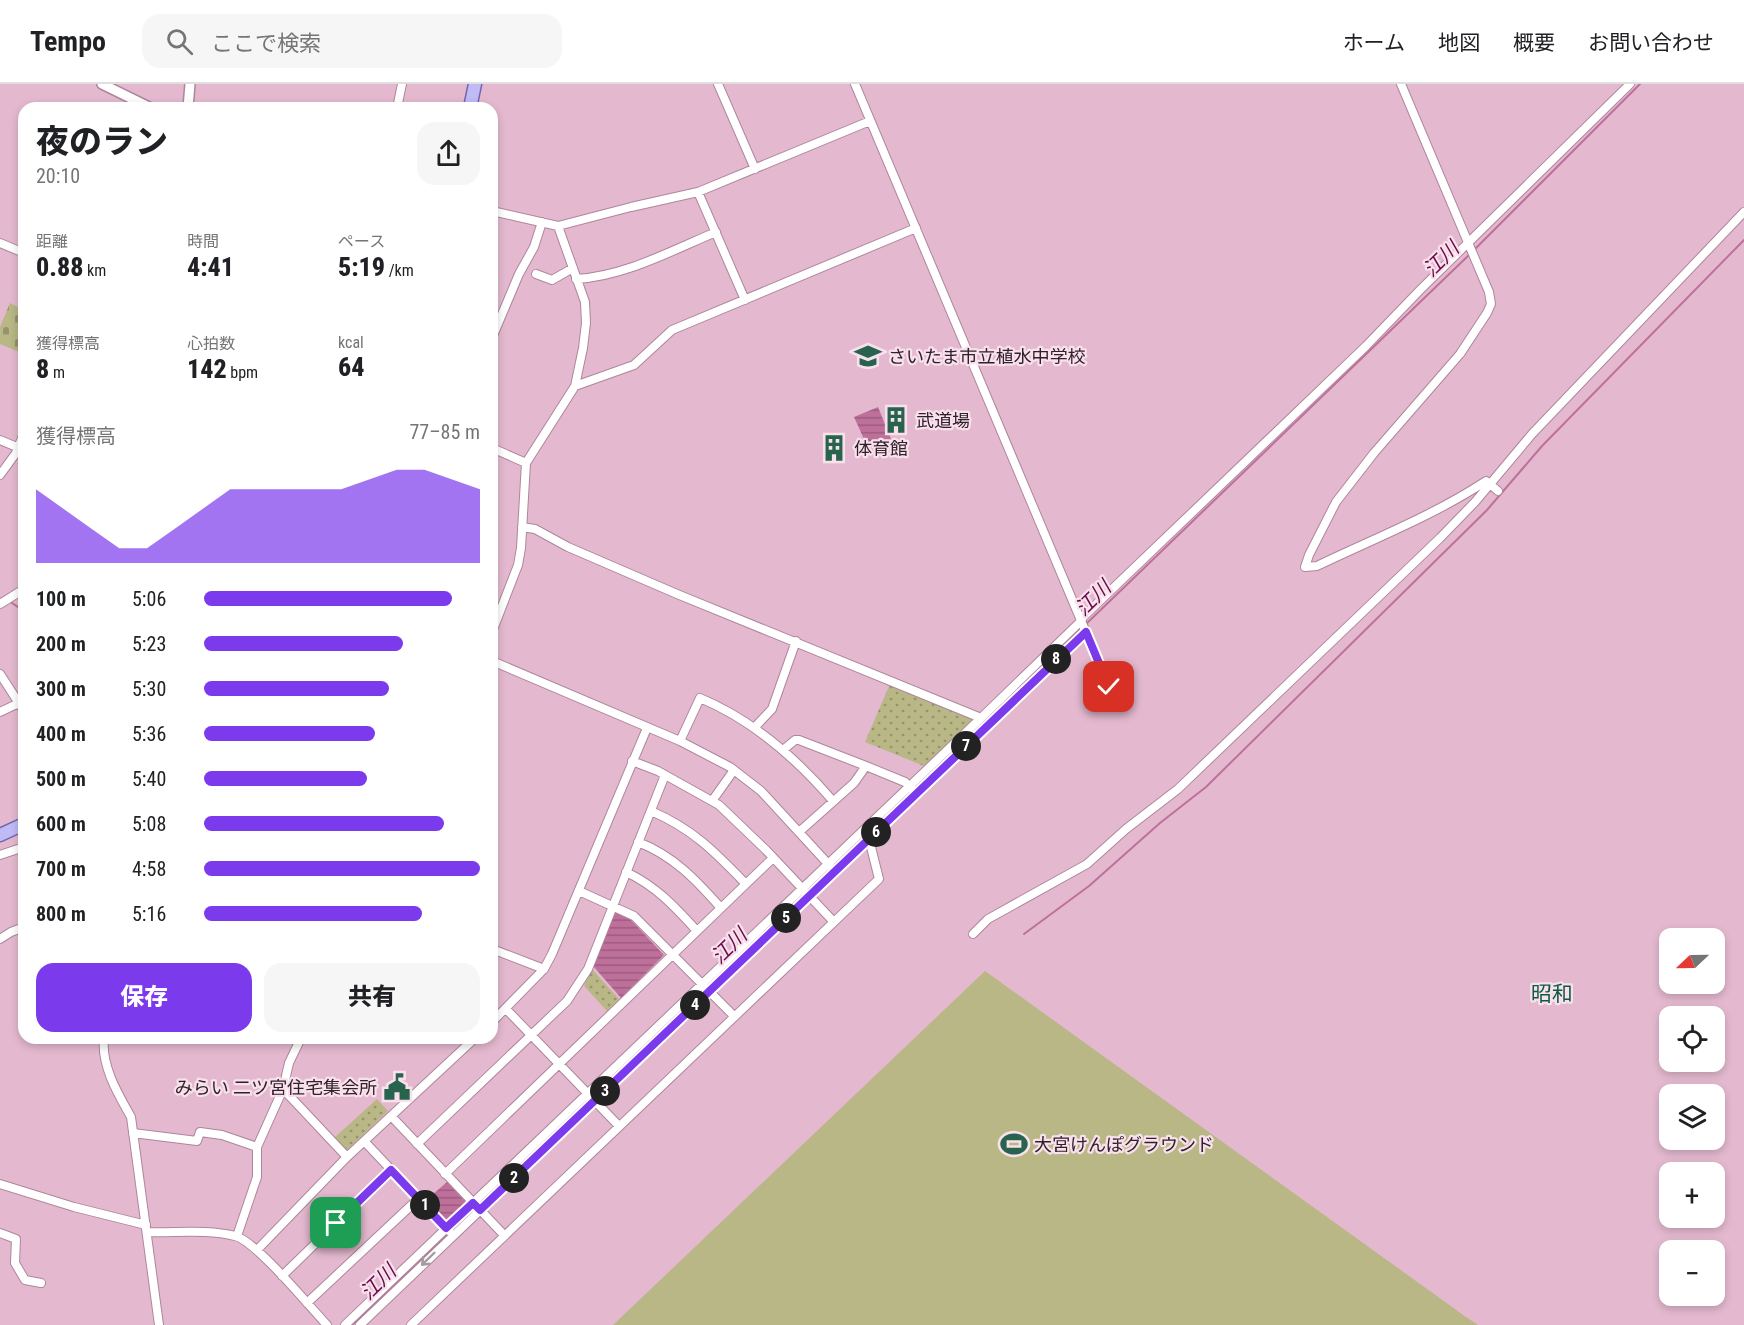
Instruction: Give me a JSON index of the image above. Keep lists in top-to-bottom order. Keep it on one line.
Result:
{"districts":["昭和"],"water":["江川"],"places":{"school or university":["さいたま市立植水中学校"],"building":["武道場","体育館"],"public building":["みらい 二ツ宮住宅集会所"],"sports":["大宮けんぽグラウンド"]},"north":"left","page":{"header":"Tempo","search":"ここで検索","nav":["ホーム","地図","概要","お問い合わせ"],"heading":["夜のラン","20:10"],"stats":[["距離","0.88 km"],["時間","4:41"],["ペース","5:19 /km"],["獲得標高","8 m"],["心拍数","142 bpm"],["kcal","64"]],"chart":["獲得標高","77–85 m"],"list":[{"name":"100 m","note":"5:06"},{"name":"200 m","note":"5:23"},{"name":"300 m","note":"5:30"},{"name":"400 m","note":"5:36"},{"name":"500 m","note":"5:40"},{"name":"600 m","note":"5:08"},{"name":"700 m","note":"4:58"},{"name":"800 m","note":"5:16"}],"pins":["8","7","6","5","4","3","2","1"],"map_buttons":["+","−"],"buttons":["保存","共有"]}}
